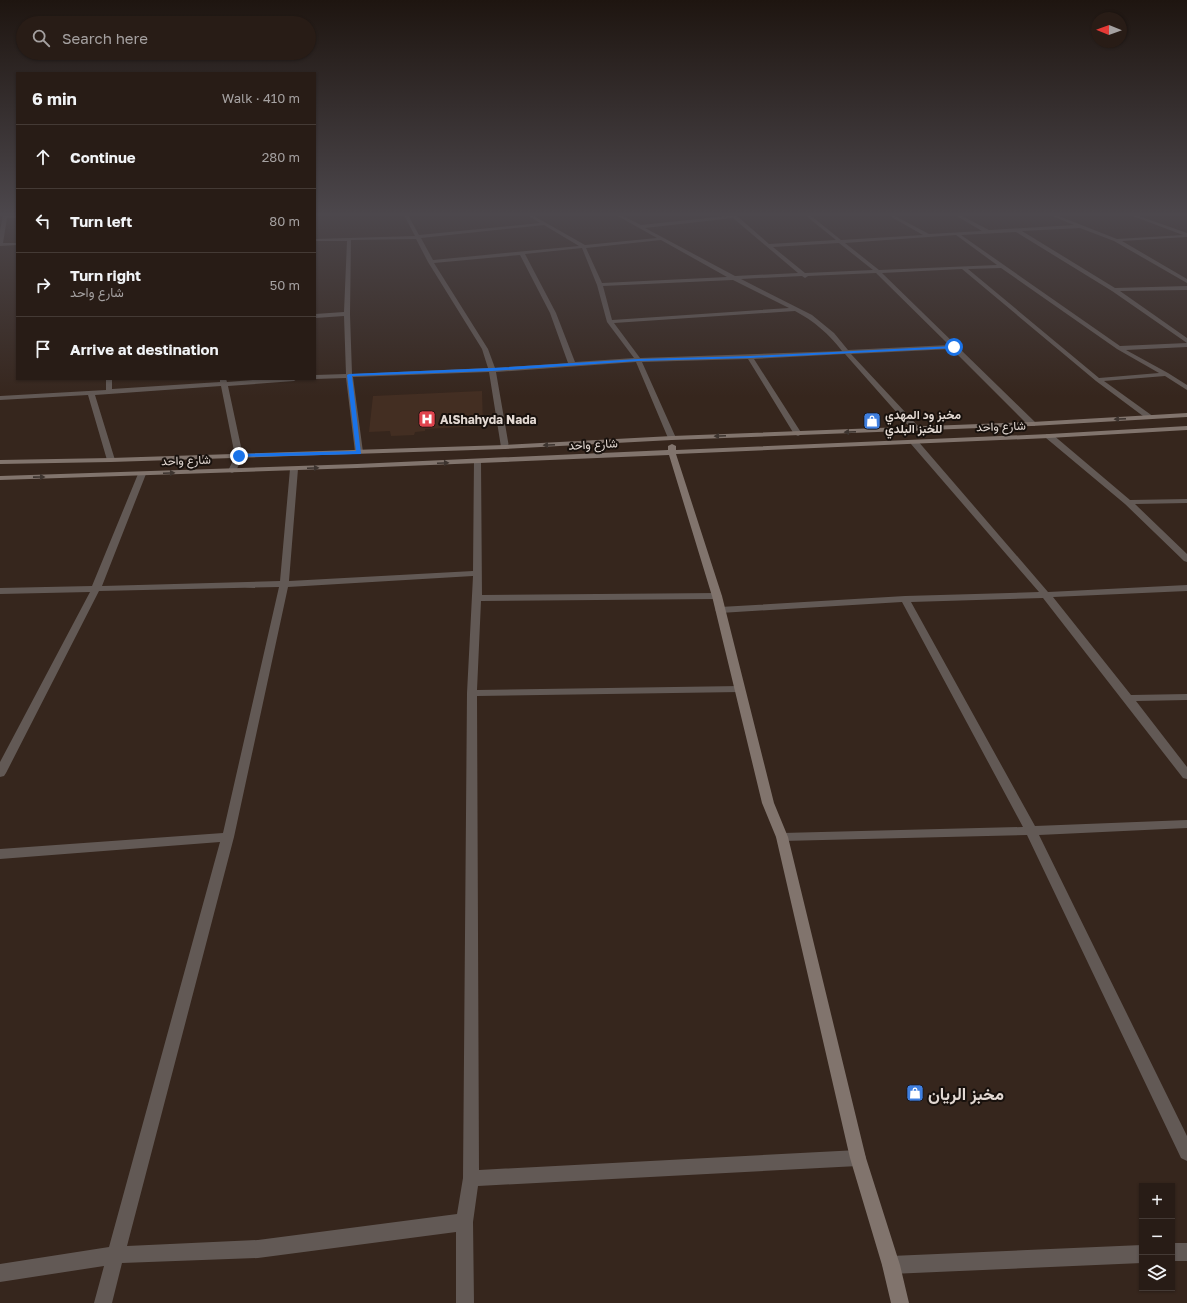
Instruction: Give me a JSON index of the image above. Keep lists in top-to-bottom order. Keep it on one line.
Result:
{"streets":{"street":["شارع واحد"]},"places":{"hospital":["AlShahyda Nada"],"shop":["مخبز ود المهدي للخبز البلدي","مخبز الريان"]},"north":"left","page":{"search":"Search here","heading":["6 min","Walk · 410 m"],"list":[["Continue","280 m"],["Turn left","80 m"],["Turn right","شارع واحد","50 m"],"Arrive at destination"],"map_buttons":["+","−"]}}
